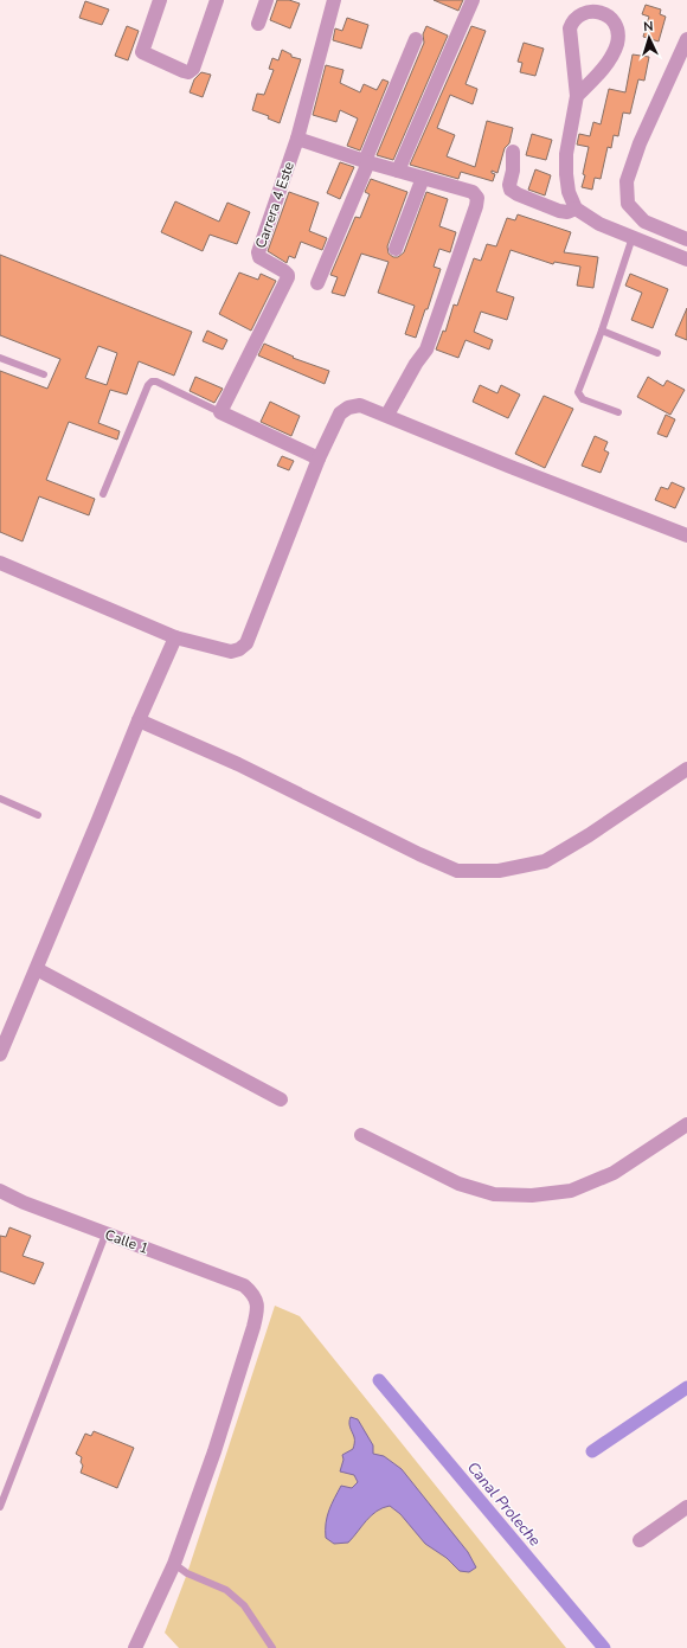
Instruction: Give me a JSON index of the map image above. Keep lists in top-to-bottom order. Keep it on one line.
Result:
{"streets":{"street":["Carrera 4 Este","Calle 1"]},"water":["Canal Proleche"],"north":"top"}
